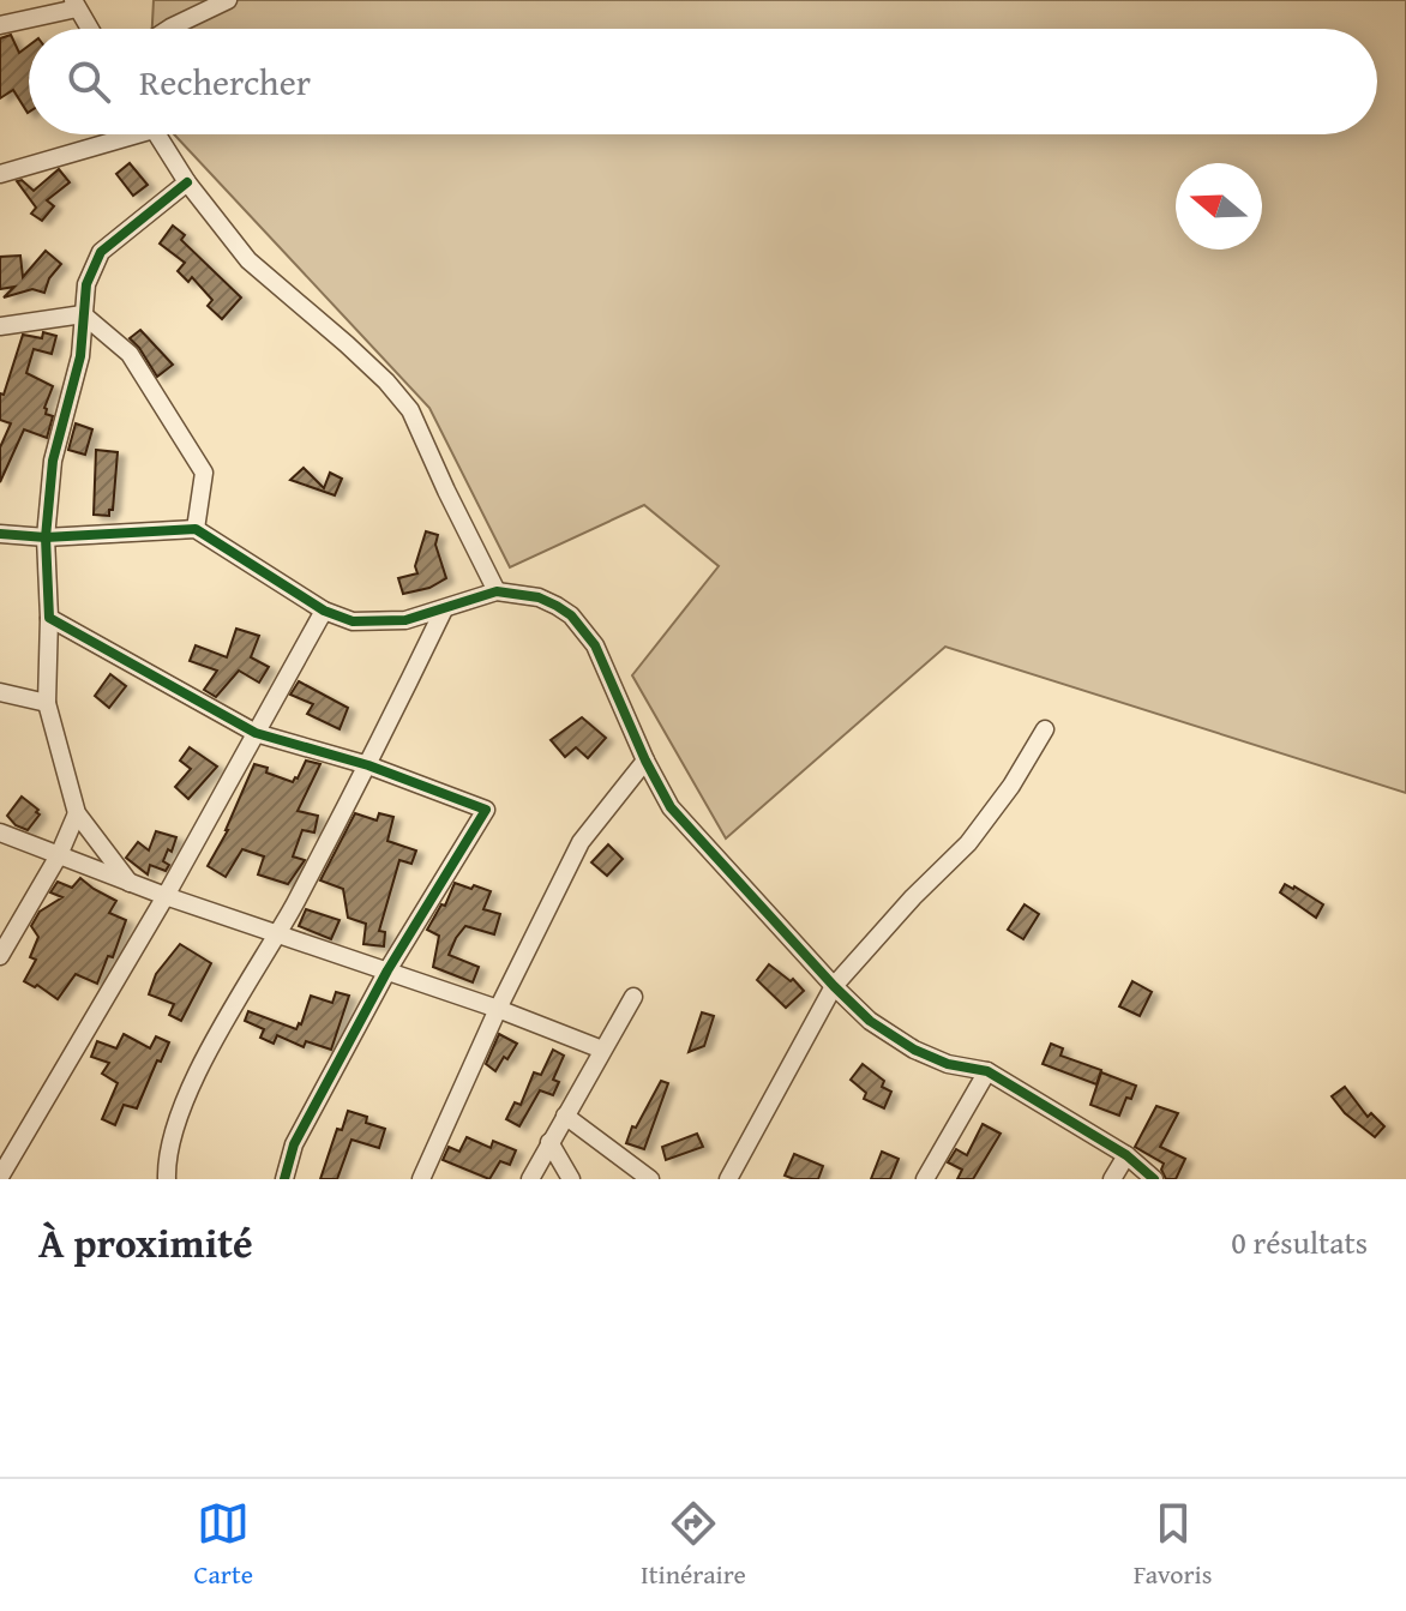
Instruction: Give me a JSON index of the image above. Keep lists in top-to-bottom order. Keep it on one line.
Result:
{"north":"left","page":{"search":"Rechercher","heading":["À proximité","0 résultats"],"nav":["Carte","Itinéraire","Favoris"]}}
